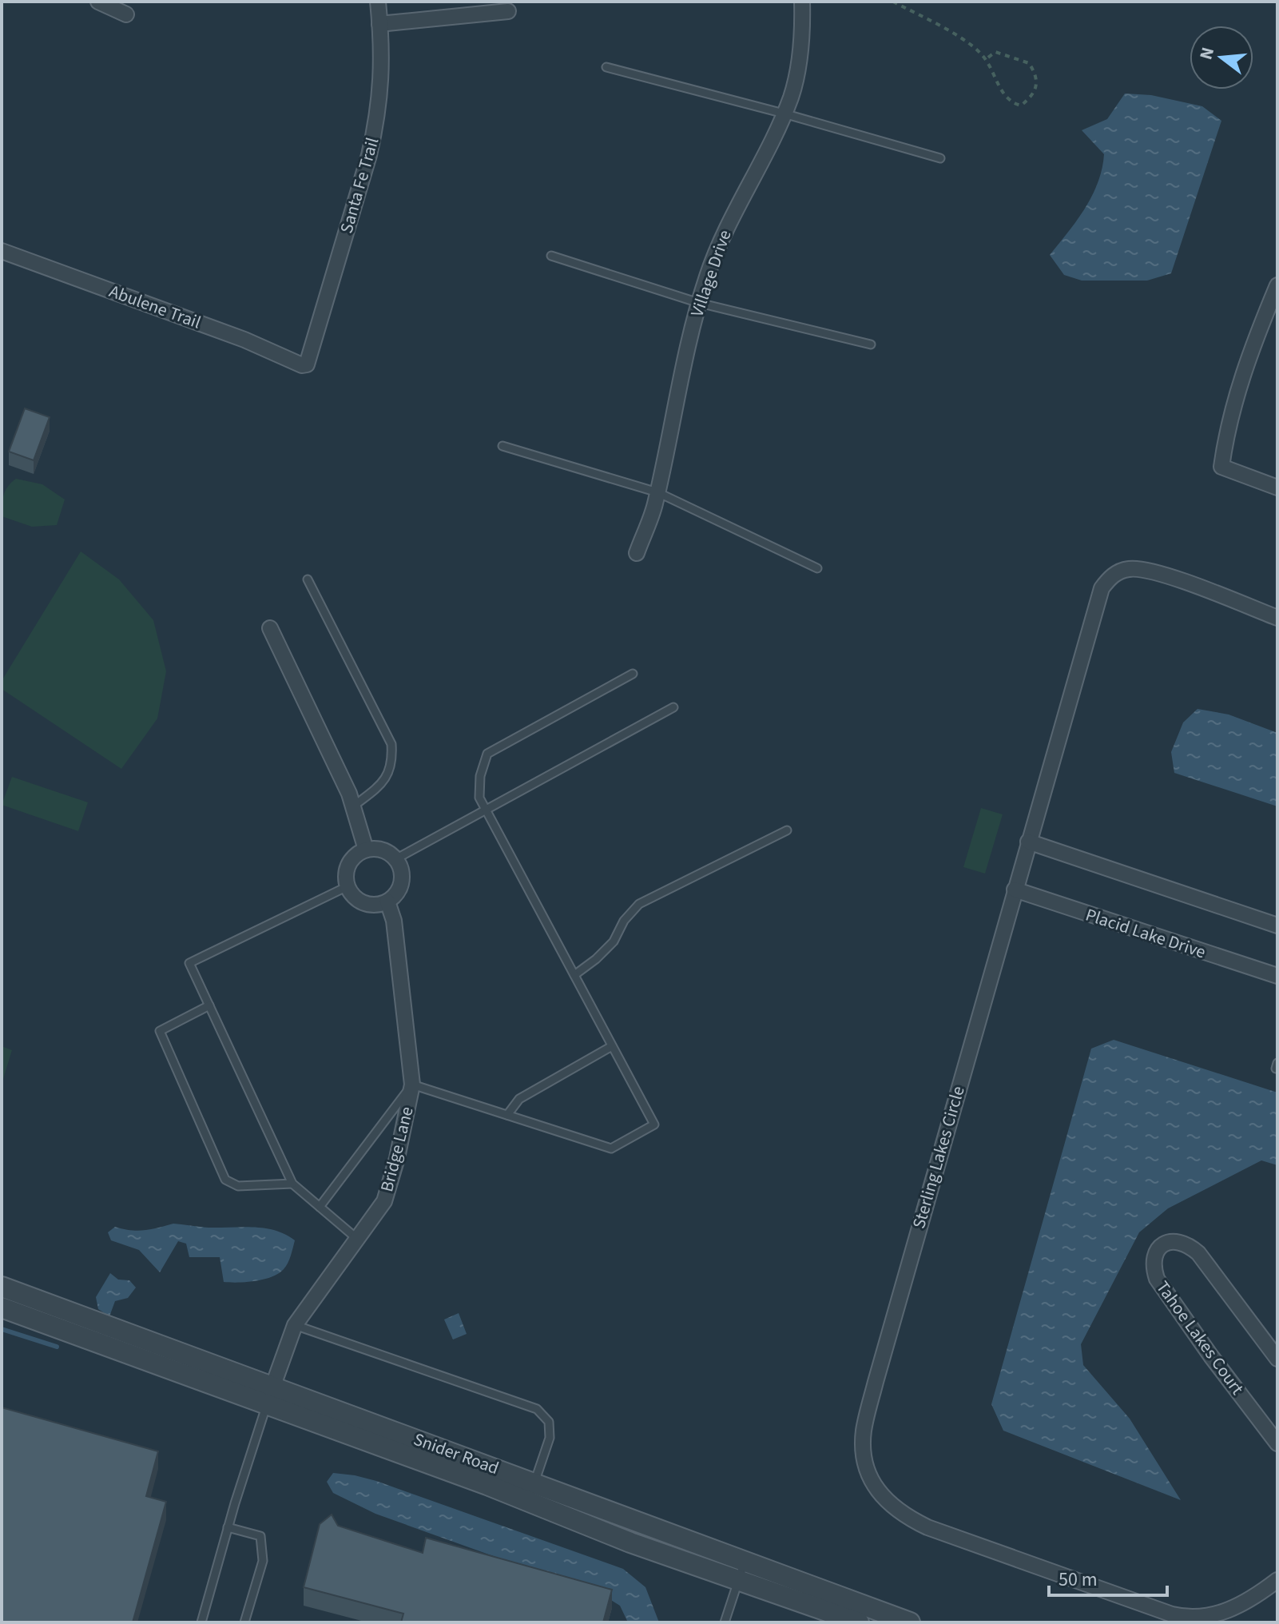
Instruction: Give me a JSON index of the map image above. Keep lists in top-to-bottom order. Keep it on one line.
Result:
{"streets":{"street":["Santa Fe Trail","Village Drive","Abulene Trail","Placid Lake Drive","Bridge Lane","Sterling Lakes Circle","Tahoe Lakes Court","Snider Road"]},"crossings":[["Santa Fe Trail","Abulene Trail"],["Placid Lake Drive","Sterling Lakes Circle"],["Bridge Lane","Snider Road"]],"scale_bar":"50 m","north":"left"}
